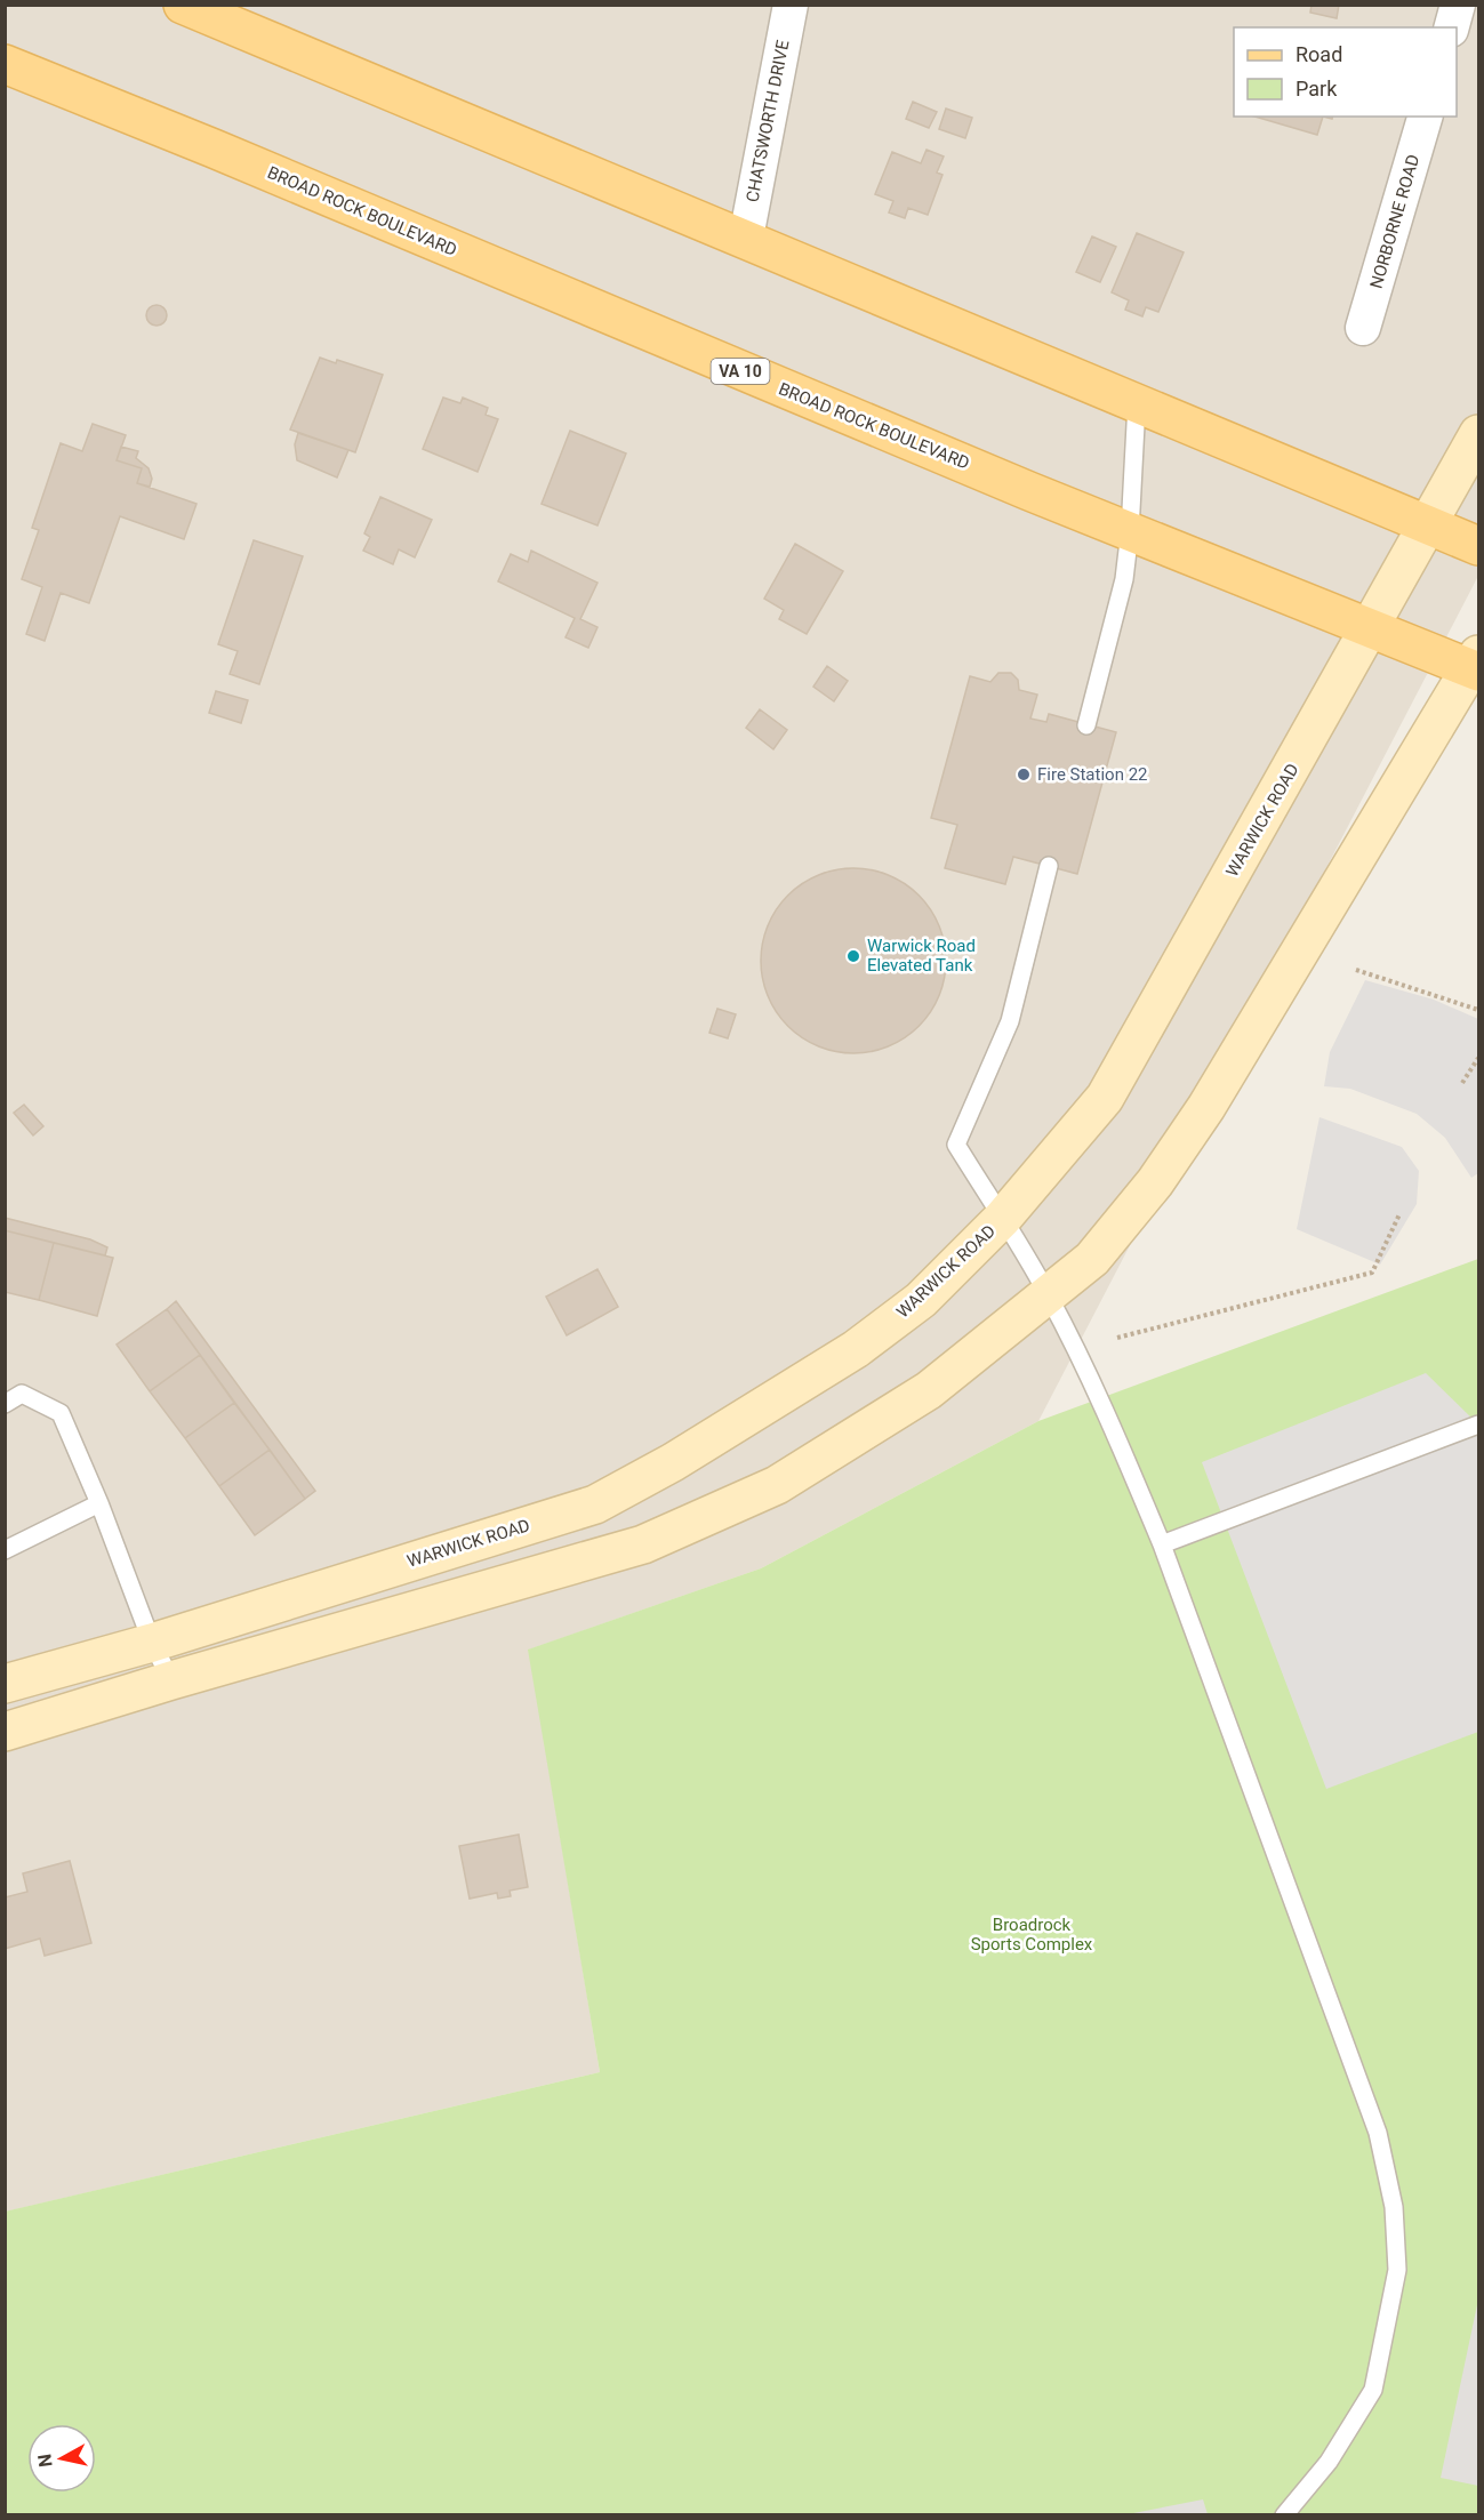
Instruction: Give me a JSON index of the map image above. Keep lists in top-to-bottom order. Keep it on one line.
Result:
{"streets":{"main road":["BROAD ROCK BOULEVARD","VA 10","WARWICK ROAD"],"street":["CHATSWORTH DRIVE","NORBORNE ROAD"]},"crossings":[["BROAD ROCK BOULEVARD","WARWICK ROAD"]],"parks":["Broadrock Sports Complex"],"places":["Fire Station 22","Warwick Road Elevated Tank"],"legend":["Road","Park"],"north":"left"}
